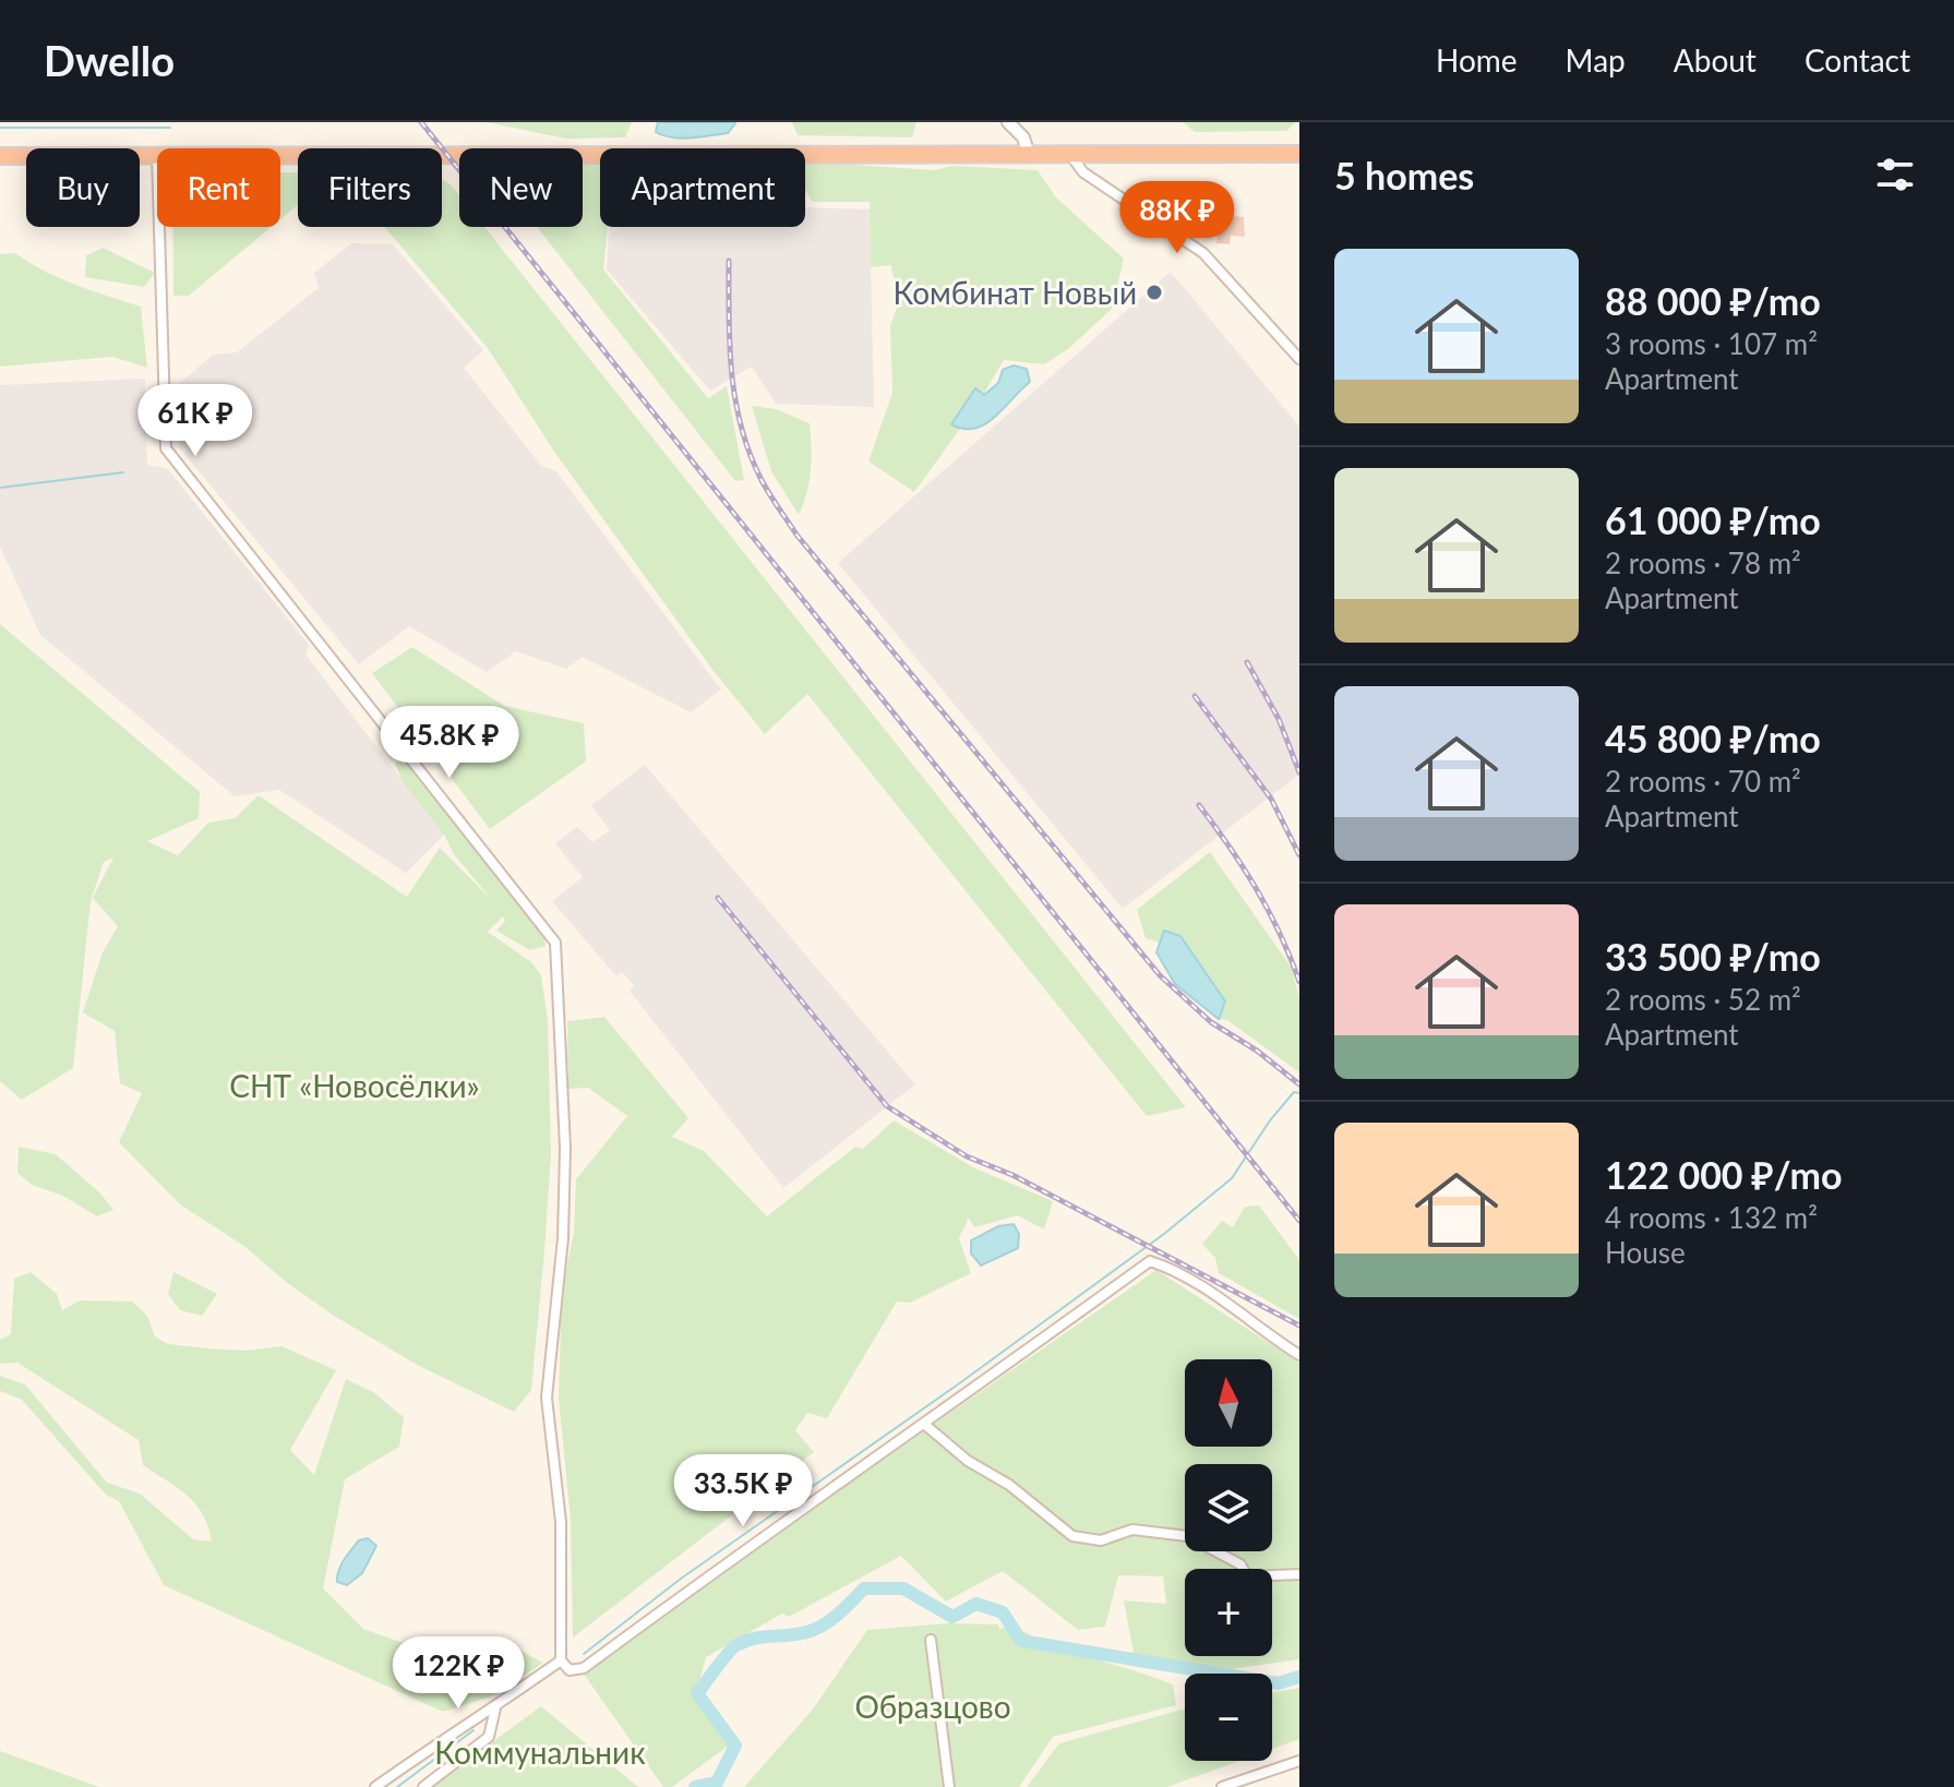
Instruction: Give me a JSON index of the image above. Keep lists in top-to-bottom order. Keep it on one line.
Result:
{"parks":["СНТ «Новосёлки»","Образцово","Коммунальник"],"places":["Комбинат Новый"],"north":"top","page":{"header":"Dwello","nav":["Home","Map","About","Contact"],"heading":"5 homes","chip":["Buy","Rent","Filters","New","Apartment"],"price":["88K ₽","61K ₽","45.8K ₽","33.5K ₽","122K ₽"],"list":[{"name":"88 000 ₽/mo","note":"3 rooms · 107 m² · Apartment"},{"name":"61 000 ₽/mo","note":"2 rooms · 78 m² · Apartment"},{"name":"45 800 ₽/mo","note":"2 rooms · 70 m² · Apartment"},{"name":"33 500 ₽/mo","note":"2 rooms · 52 m² · Apartment"},{"name":"122 000 ₽/mo","note":"4 rooms · 132 m² · House"}],"map_buttons":["+","−"]}}
